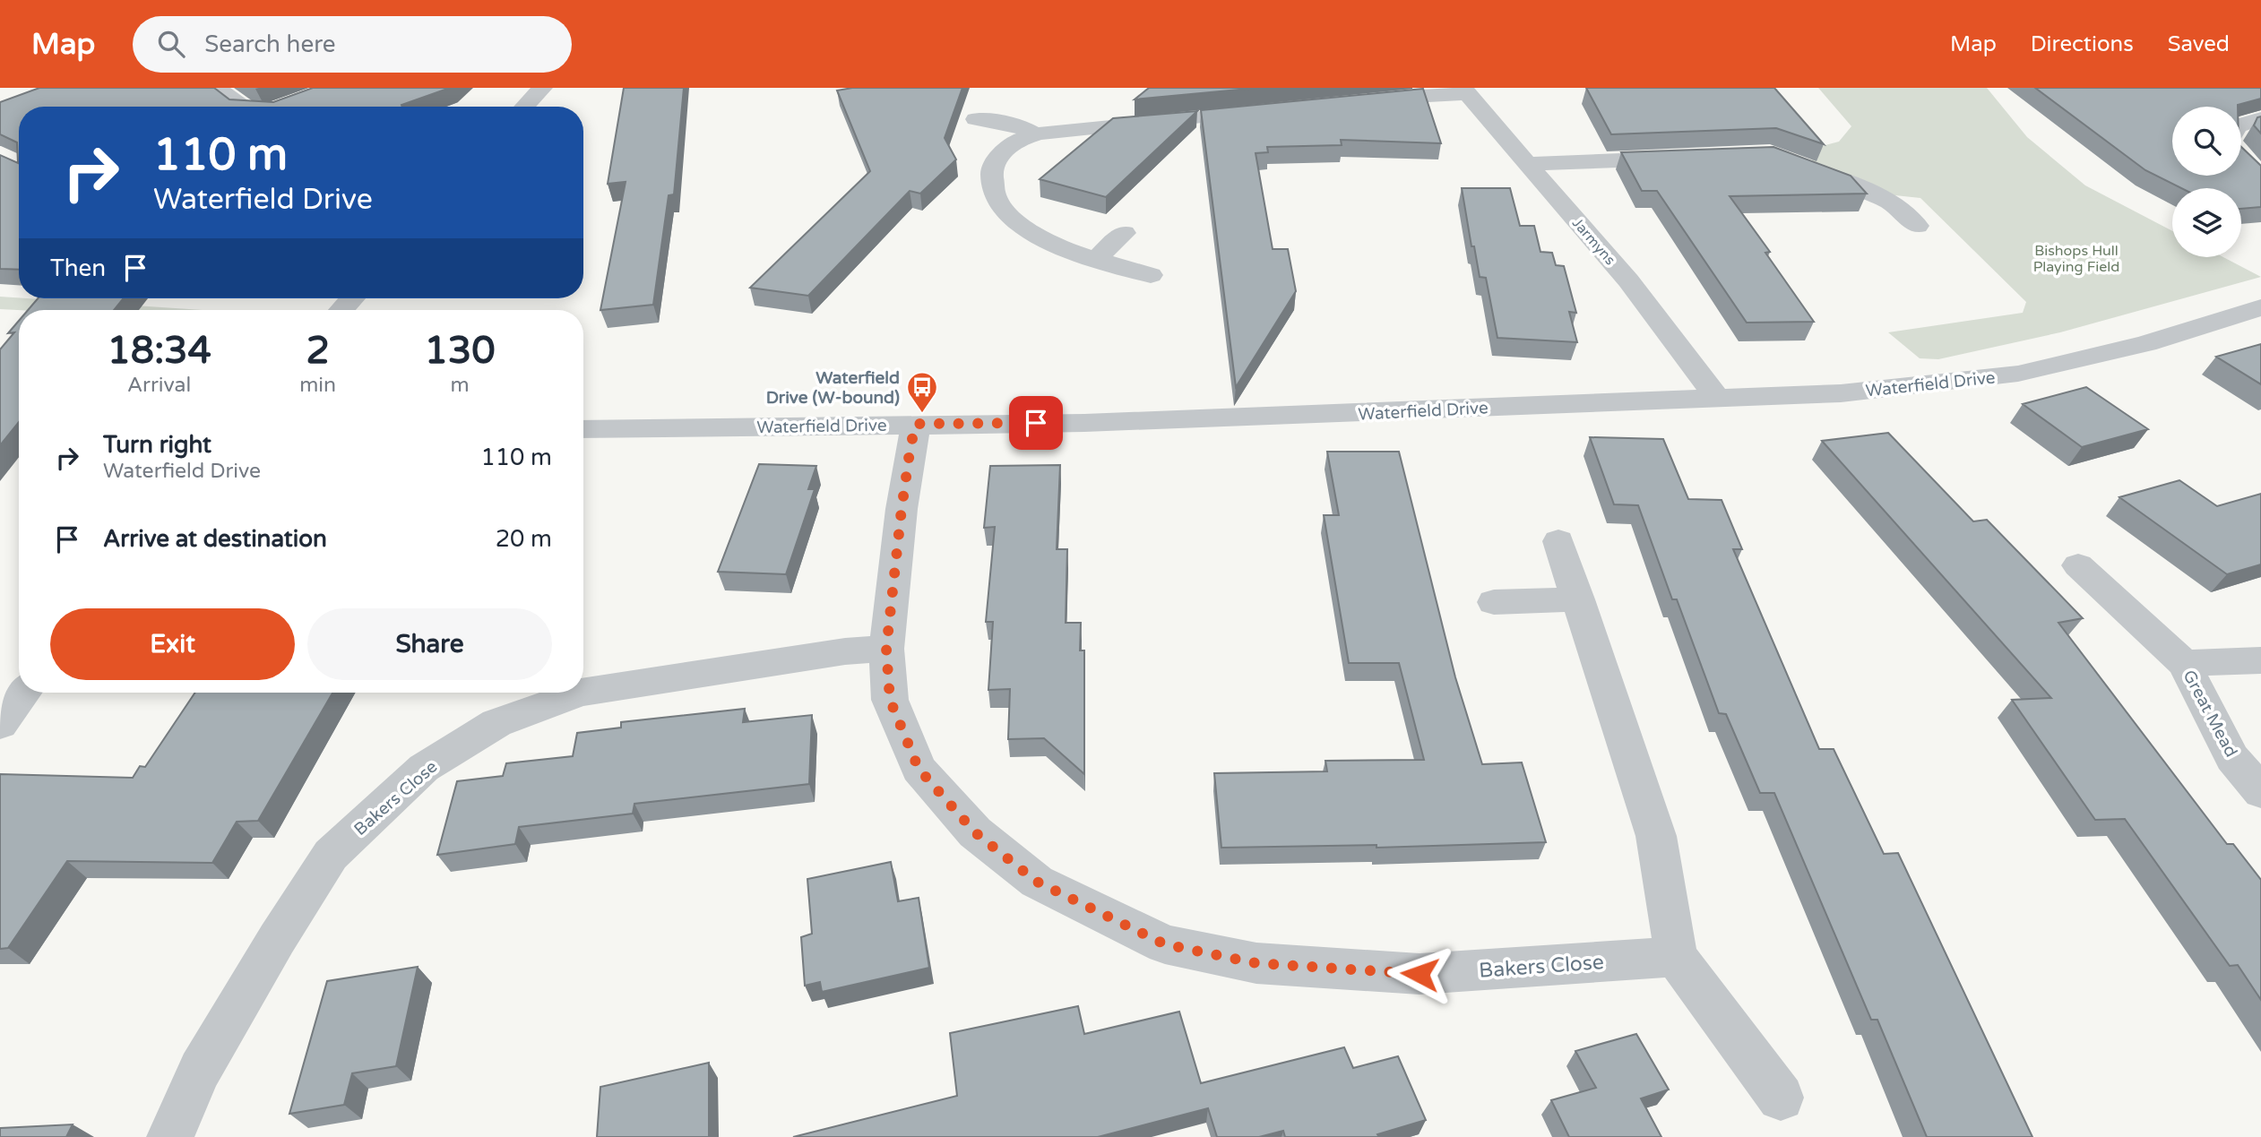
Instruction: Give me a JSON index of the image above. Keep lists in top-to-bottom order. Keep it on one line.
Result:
{"streets":{"street":["Jarmyns","Waterfield Drive","Great Mead","Bakers Close"]},"crossings":[["Jarmyns","Waterfield Drive"],["Waterfield Drive","Bakers Close"]],"parks":["Bishops Hull Playing Field"],"places":{"bus stop":["Waterfield Drive (W-bound)"]},"page":{"header":"Map","search":"Search here","nav":["Map","Directions","Saved"],"turn":["110 m","Waterfield Drive"],"then":"Then","eta":["18:34","Arrival","2","min","130","m"],"list":[{"name":"Turn right","note":"Waterfield Drive","value":"110 m"},{"name":"Arrive at destination","value":"20 m"}],"buttons":["Exit","Share"]}}
